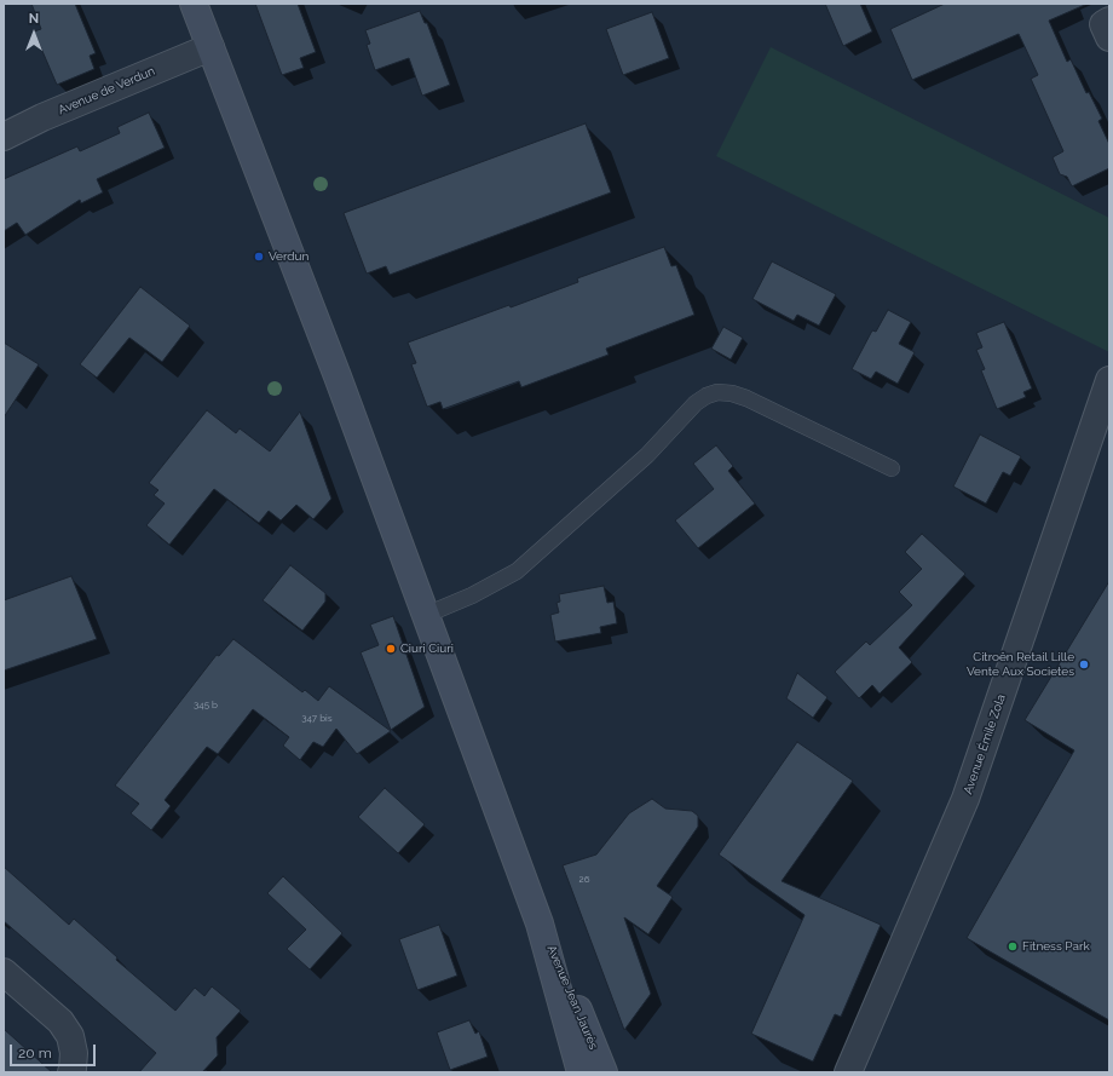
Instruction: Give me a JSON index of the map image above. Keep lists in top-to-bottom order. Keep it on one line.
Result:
{"streets":{"main road":["Avenue Jean Jaurès"],"street":["Avenue de Verdun","Avenue Émile Zola"]},"places":["Verdun","Ciuri Ciuri","Citroën Retail Lille Vente Aux Societes","Fitness Park"],"house_numbers":["345 b","347 bis","26"],"scale_bar":"20 m","north":"top"}
